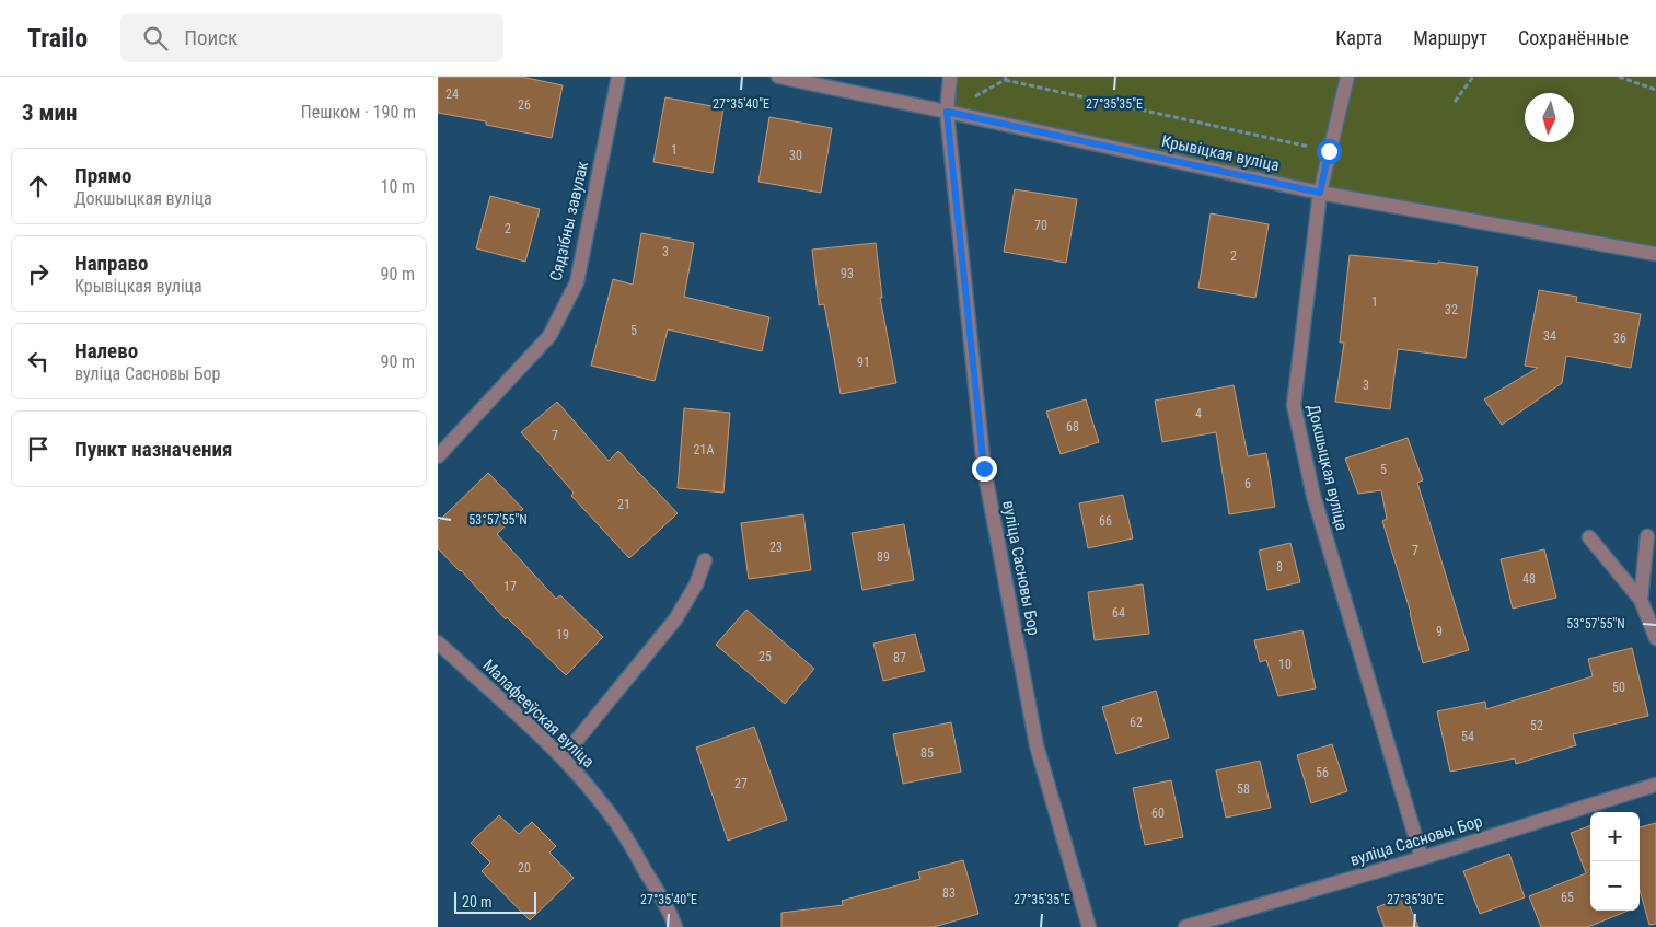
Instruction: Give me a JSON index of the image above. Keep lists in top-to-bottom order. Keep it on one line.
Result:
{"streets":{"street":["Крывіцкая вуліца","Сядзібны завулак","Докшыцкая вуліца","вуліца Сасновы Бор","Малафееўская вуліца"]},"crossings":[["Крывіцкая вуліца","Докшыцкая вуліца"],["Крывіцкая вуліца","вуліца Сасновы Бор"],["Докшыцкая вуліца","вуліца Сасновы Бор"]],"house_numbers":["24","26","1","30","70","2","3","2","93","1","32","5","34","36","91","3","4","68","7","21А","5","6","21","66","23","7","89","8","48","17","64","9","19","25","87","10","50","62","52","54","85","56","27","58","60","20","83","65"],"scale_bar":"20 m","north":"bottom","page":{"header":"Trailo","search":"Поиск","nav":["Карта","Маршрут","Сохранённые"],"heading":["3 мин","Пешком · 190 m"],"list":[["Прямо","Докшыцкая вуліца","10 m"],["Направо","Крывіцкая вуліца","90 m"],["Налево","вуліца Сасновы Бор","90 m"],"Пункт назначения"],"map_buttons":["+","−"],"scale":"20 m"},"coordinates":["27°35'40\"E","27°35'35\"E","53°57'55\"N","27°35'30\"E"]}
